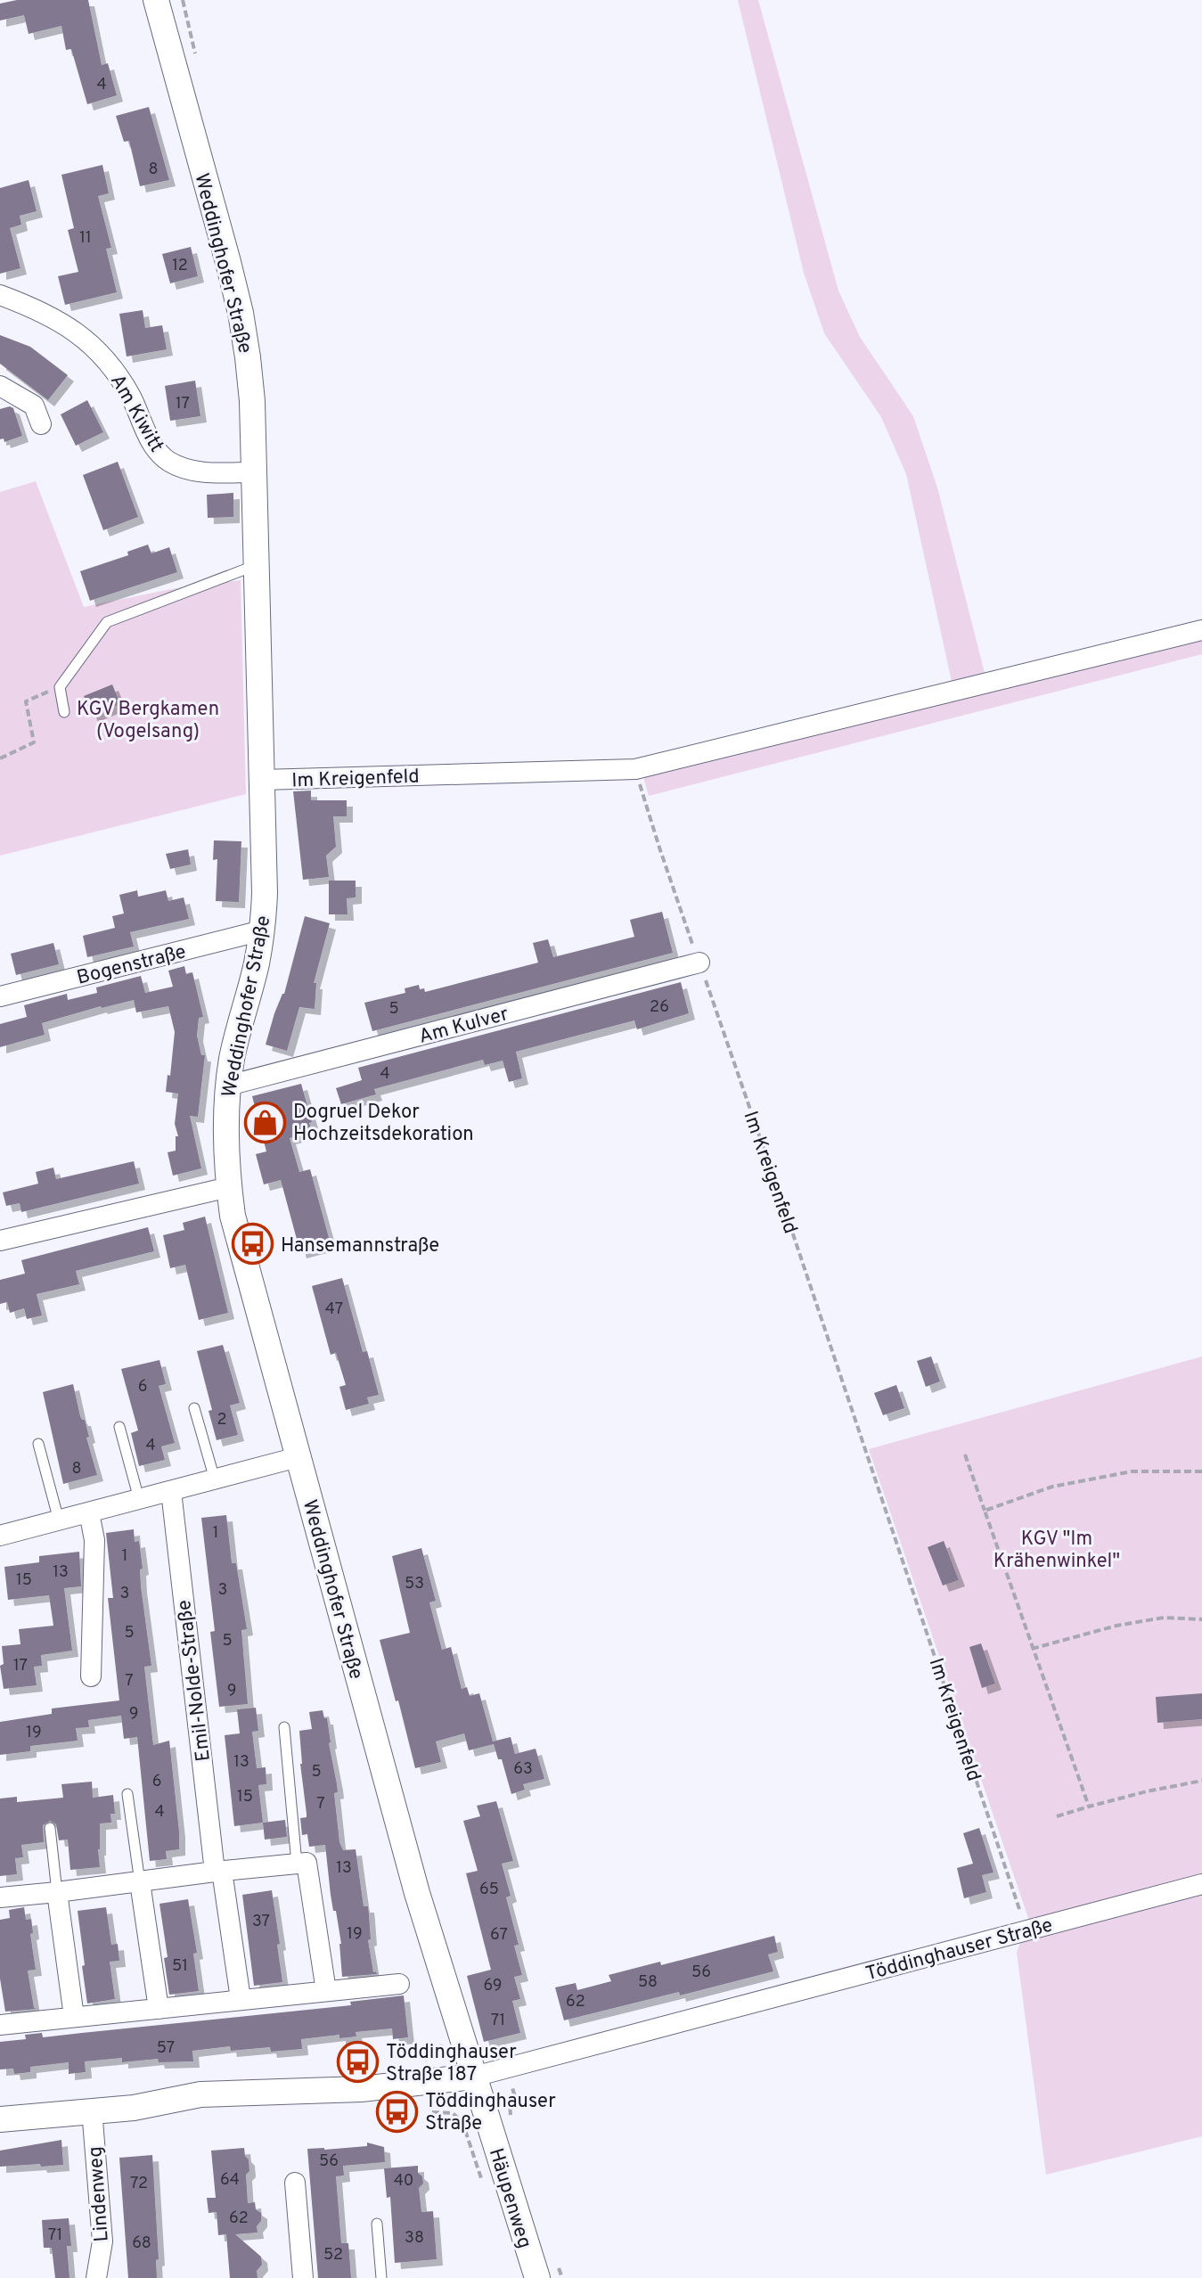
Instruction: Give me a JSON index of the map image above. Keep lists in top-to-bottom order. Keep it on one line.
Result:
{"streets":{"street":["Weddinghofer Straße","Am Kiwitt","Im Kreigenfeld","Bogenstraße","Am Kulver","Emil-Nolde-Straße","Töddinghauser Straße","Lindenweg","Häupenweg"]},"crossings":[["Weddinghofer Straße","Am Kiwitt"],["Weddinghofer Straße","Im Kreigenfeld"],["Weddinghofer Straße","Bogenstraße"],["Weddinghofer Straße","Am Kulver"],["Weddinghofer Straße","Töddinghauser Straße"],["Weddinghofer Straße","Häupenweg"],["Im Kreigenfeld","Am Kulver"],["Im Kreigenfeld","Töddinghauser Straße"],["Töddinghauser Straße","Lindenweg"],["Töddinghauser Straße","Häupenweg"]],"parks":["KGV Bergkamen (Vogelsang)","KGV \"Im Krähenwinkel\""],"places":{"shop":["Dogruel Dekor Hochzeitsdekoration"],"bus stop":["Hansemannstraße","Töddinghauser Straße 187","Töddinghauser Straße"]},"house_numbers":["4","8","11","12","17","26","5","4","47","6","2","4","8","1","1","13","15","53","3","3","5","5","17","7","9","9","19","13","63","5","6","15","7","4","13","65","37","19","67","51","56","58","69","62","71","57","56","64","40","72","62","71","38","68","52"]}
